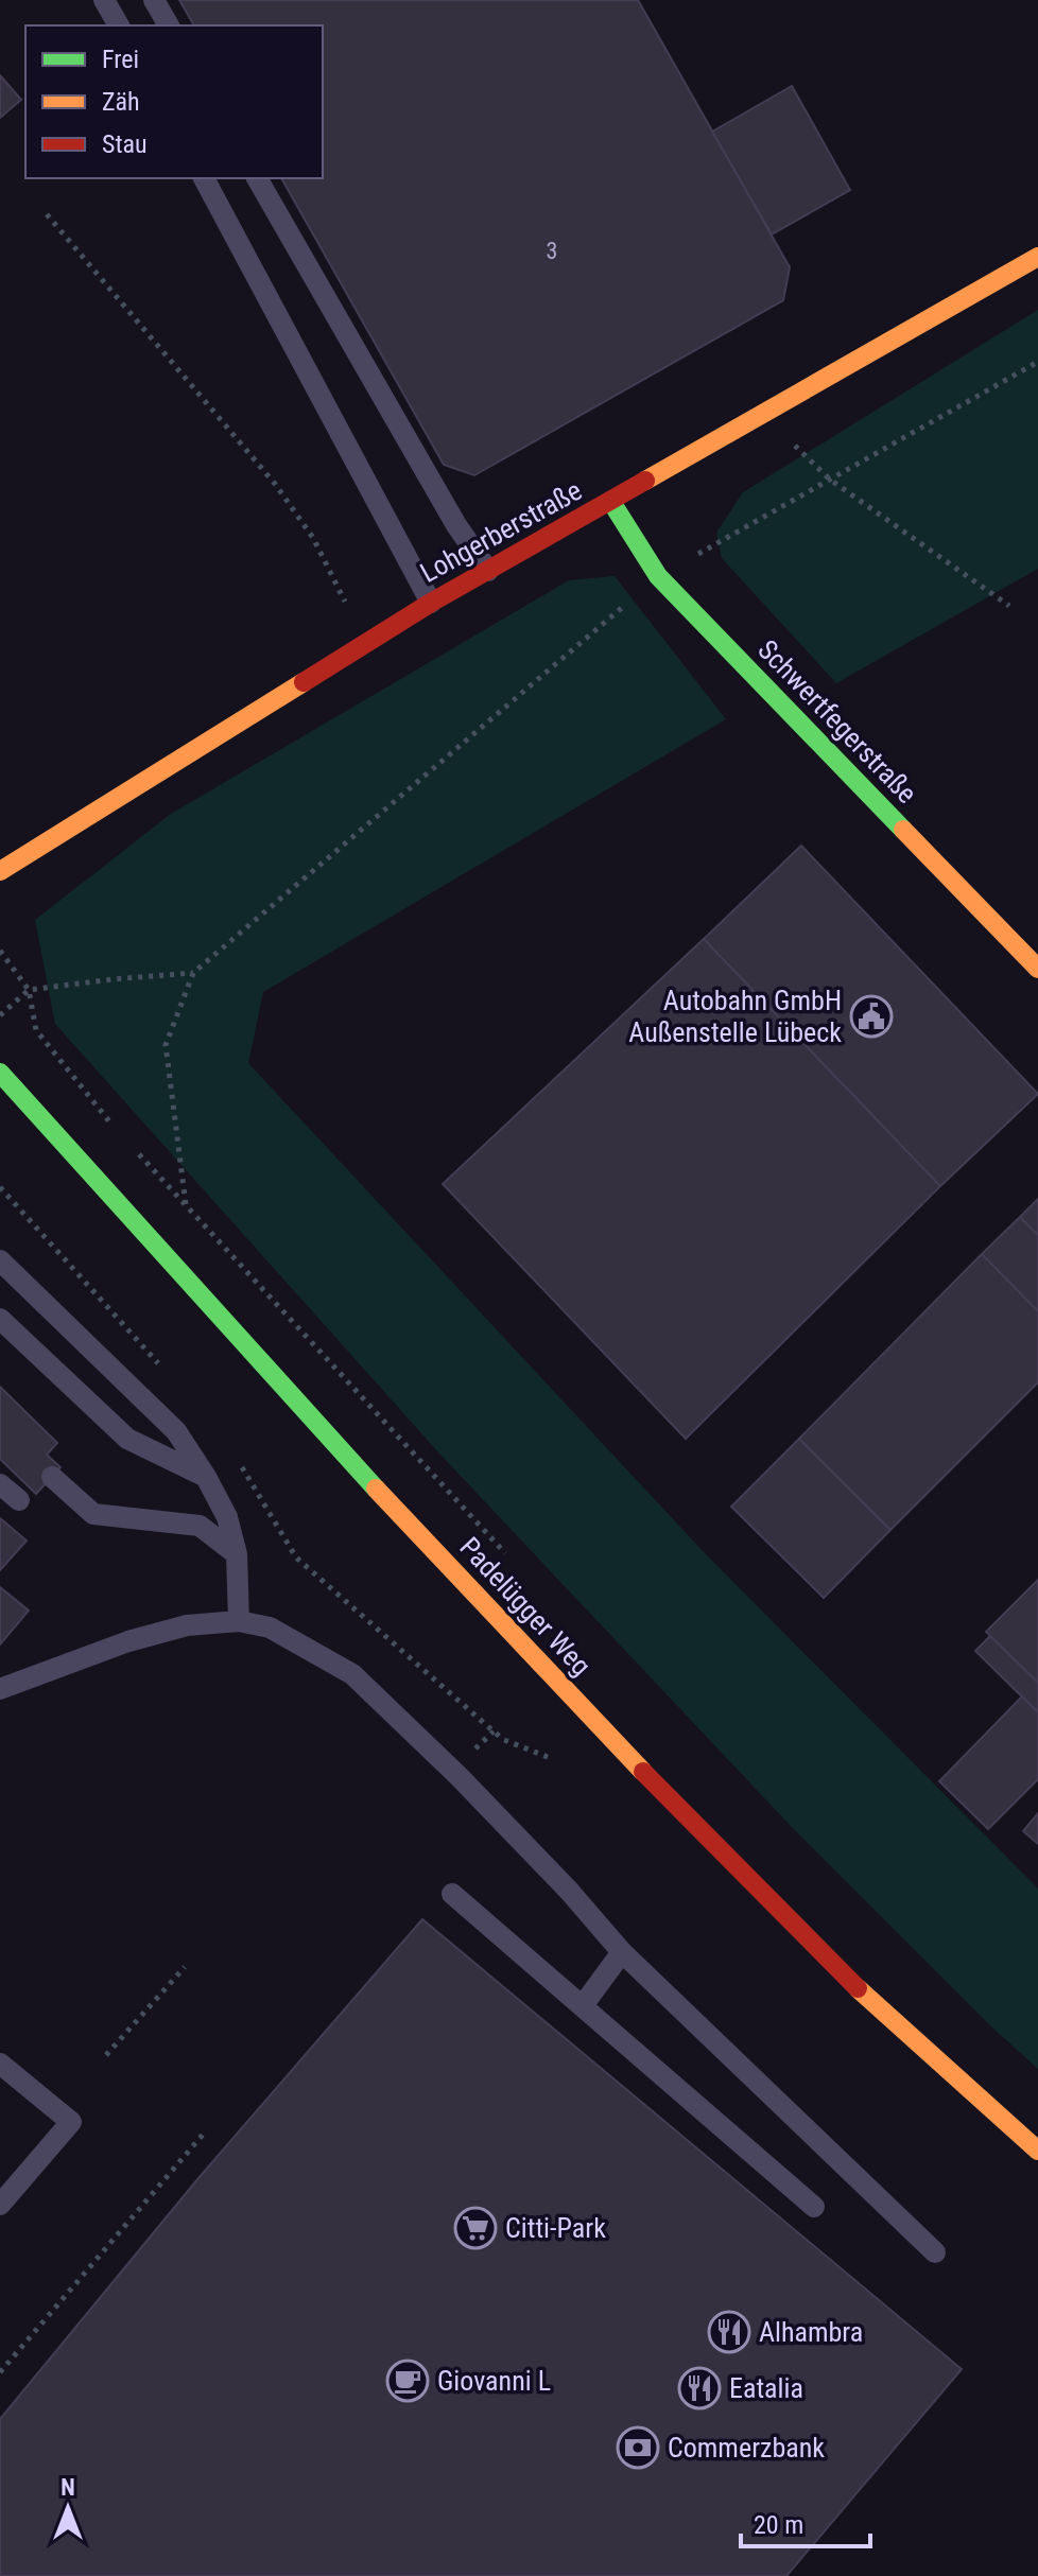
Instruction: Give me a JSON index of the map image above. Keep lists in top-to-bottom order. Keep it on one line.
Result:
{"streets":{"street":["Lohgerberstraße","Schwertfegerstraße","Padelügger Weg"]},"crossings":[["Lohgerberstraße","Schwertfegerstraße"]],"places":{"public building":["Autobahn GmbH Außenstelle Lübeck"],"supermarket":["Citti-Park"],"restaurant":["Alhambra","Eatalia"],"cafe":["Giovanni L"],"bank":["Commerzbank"]},"house_numbers":["3"],"legend":["Frei","Zäh","Stau"],"scale_bar":"20 m","north":"top"}
